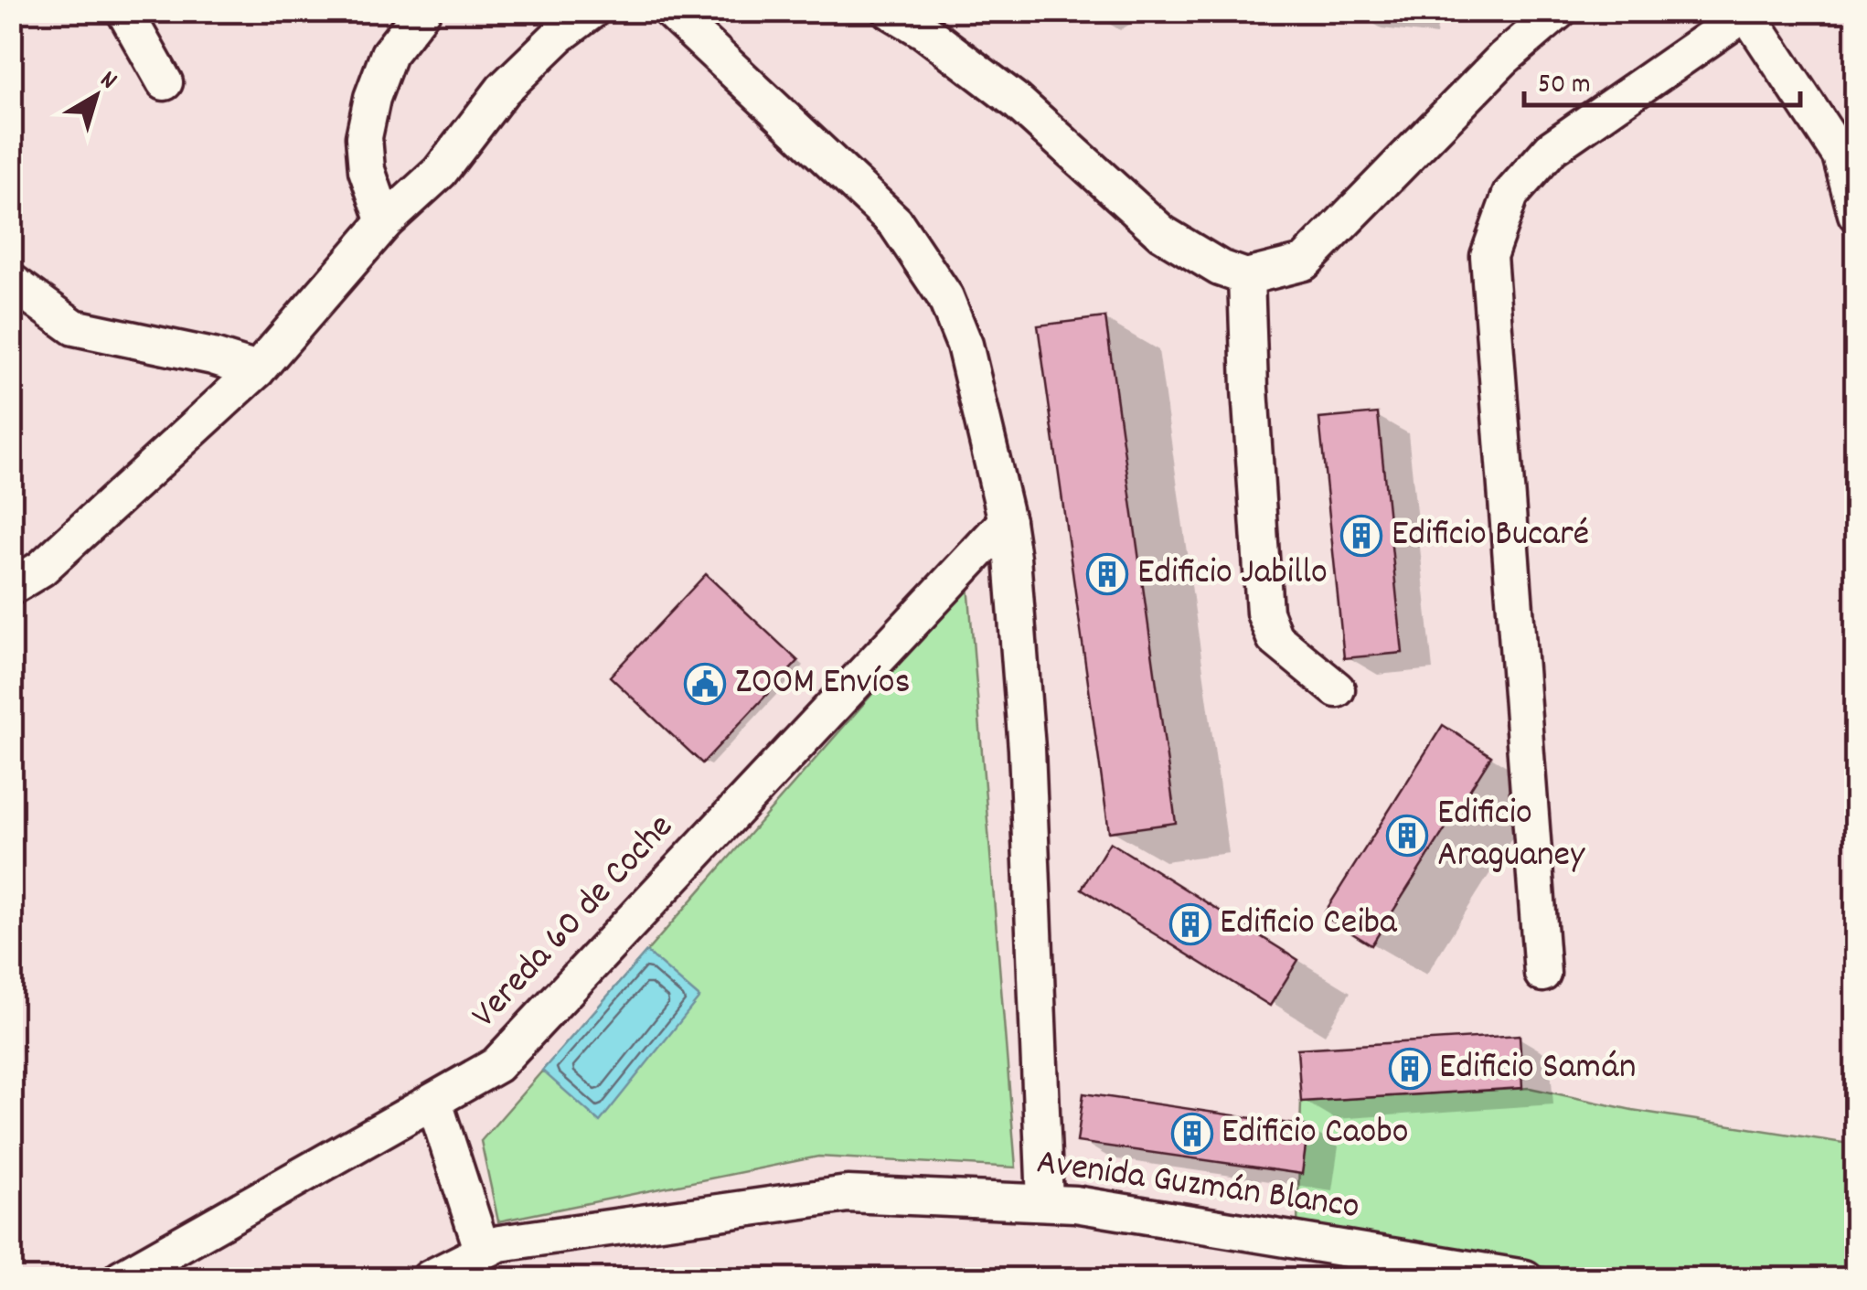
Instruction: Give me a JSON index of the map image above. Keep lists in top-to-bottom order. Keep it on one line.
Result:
{"streets":{"street":["Vereda 60 de Coche","Avenida Guzmán Blanco"]},"places":{"building":["Edificio Bucaré","Edificio Jabillo","Edificio Araguaney","Edificio Ceiba","Edificio Samán","Edificio Caobo"],"public building":["ZOOM Envíos"]},"scale_bar":"50 m","north":"top right"}
